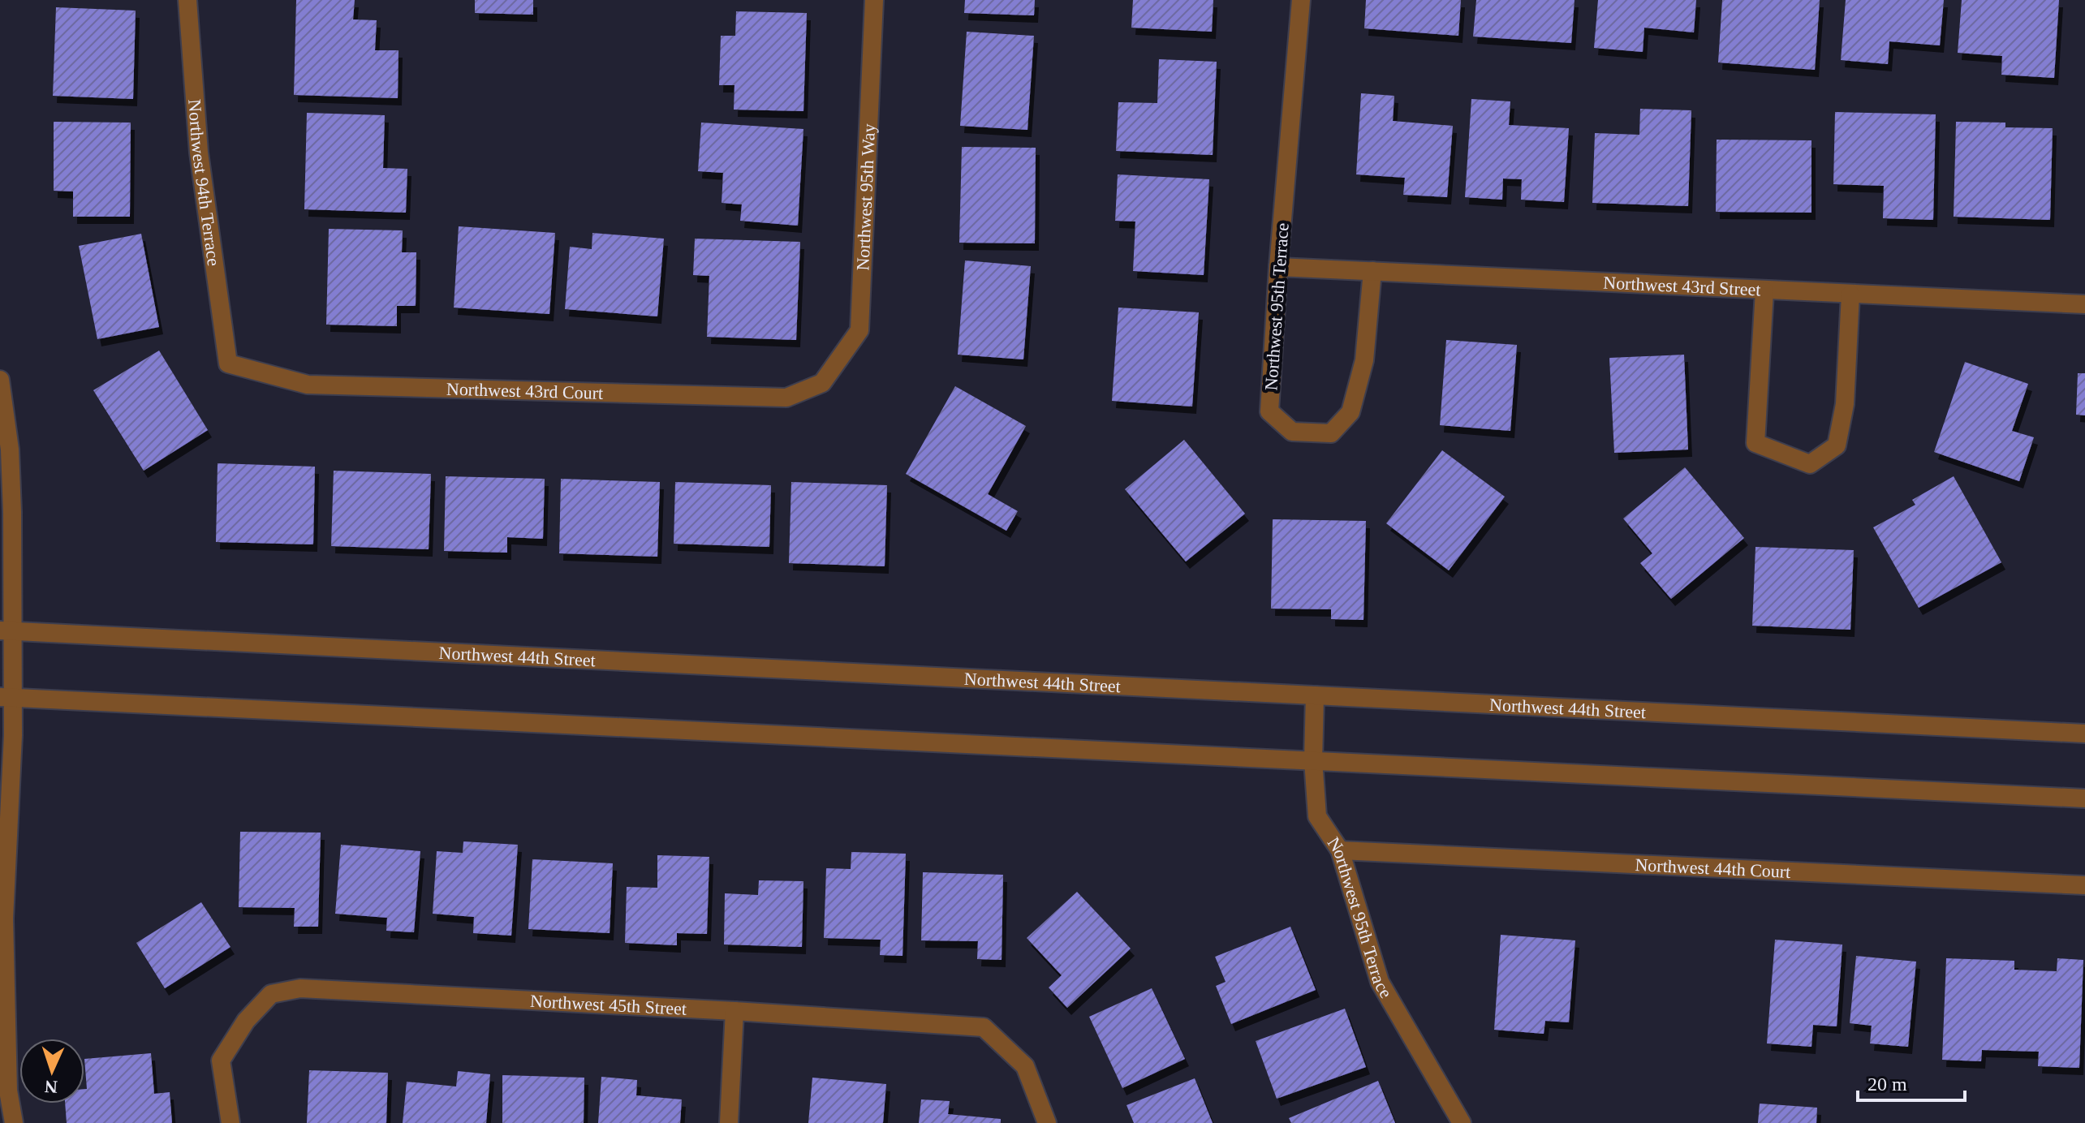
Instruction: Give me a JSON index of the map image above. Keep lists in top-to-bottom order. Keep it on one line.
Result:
{"streets":{"street":["Northwest 94th Terrace","Northwest 95th Way","Northwest 43rd Street","Northwest 95th Terrace","Northwest 43rd Court","Northwest 44th Street","Northwest 44th Court","Northwest 45th Street"]},"crossings":[["Northwest 94th Terrace","Northwest 43rd Court"],["Northwest 95th Way","Northwest 43rd Court"],["Northwest 43rd Street","Northwest 95th Terrace"],["Northwest 95th Terrace","Northwest 44th Street"],["Northwest 95th Terrace","Northwest 44th Court"]],"scale_bar":"20 m","north":"bottom"}
